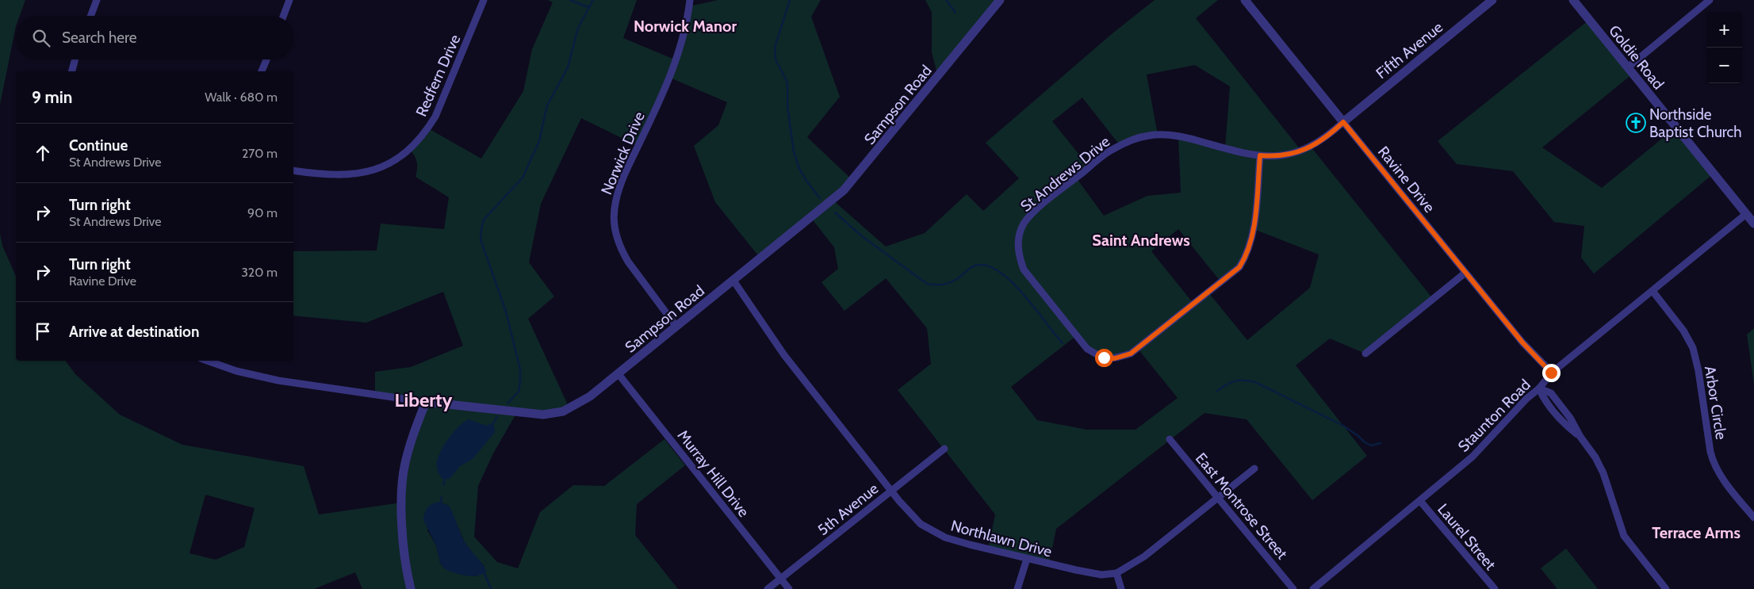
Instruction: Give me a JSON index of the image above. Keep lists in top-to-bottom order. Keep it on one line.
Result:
{"streets":{"street":["Fifth Avenue","Goldie Road","Redfern Drive","Sampson Road","Norwick Drive","St Andrews Drive","Ravine Drive","Arbor Circle","Staunton Road","Murray Hill Drive","East Montrose Street","5th Avenue","Laurel Street","Northlawn Drive"]},"crossings":[["Fifth Avenue","St Andrews Drive"],["Fifth Avenue","Ravine Drive"],["Goldie Road","Staunton Road"],["Sampson Road","Norwick Drive"],["Sampson Road","Murray Hill Drive"],["Sampson Road","Northlawn Drive"],["St Andrews Drive","Ravine Drive"],["Ravine Drive","Staunton Road"],["Arbor Circle","Staunton Road"],["Staunton Road","Laurel Street"],["Murray Hill Drive","5th Avenue"],["East Montrose Street","Northlawn Drive"],["5th Avenue","Northlawn Drive"]],"districts":["Norwick Manor","Saint Andrews","Liberty","Terrace Arms"],"places":{"church":["Northside Baptist Church"]},"page":{"map_buttons":["+","−"],"search":"Search here","heading":["9 min","Walk · 680 m"],"list":[["Continue","St Andrews Drive","270 m"],["Turn right","St Andrews Drive","90 m"],["Turn right","Ravine Drive","320 m"],"Arrive at destination"]}}
